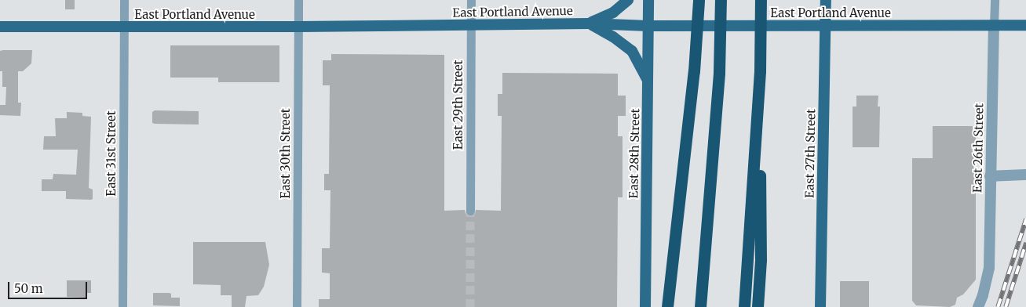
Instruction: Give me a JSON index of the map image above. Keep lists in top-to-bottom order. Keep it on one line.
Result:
{"streets":{"main road":["East Portland Avenue","East 28th Street","East 27th Street"],"street":["East 29th Street","East 26th Street","East 31st Street","East 30th Street"]},"crossings":[["East Portland Avenue","East 29th Street"],["East Portland Avenue","East 26th Street"],["East Portland Avenue","East 31st Street"],["East Portland Avenue","East 30th Street"],["East Portland Avenue","East 28th Street"],["East Portland Avenue","East 27th Street"]],"scale_bar":"50 m"}
